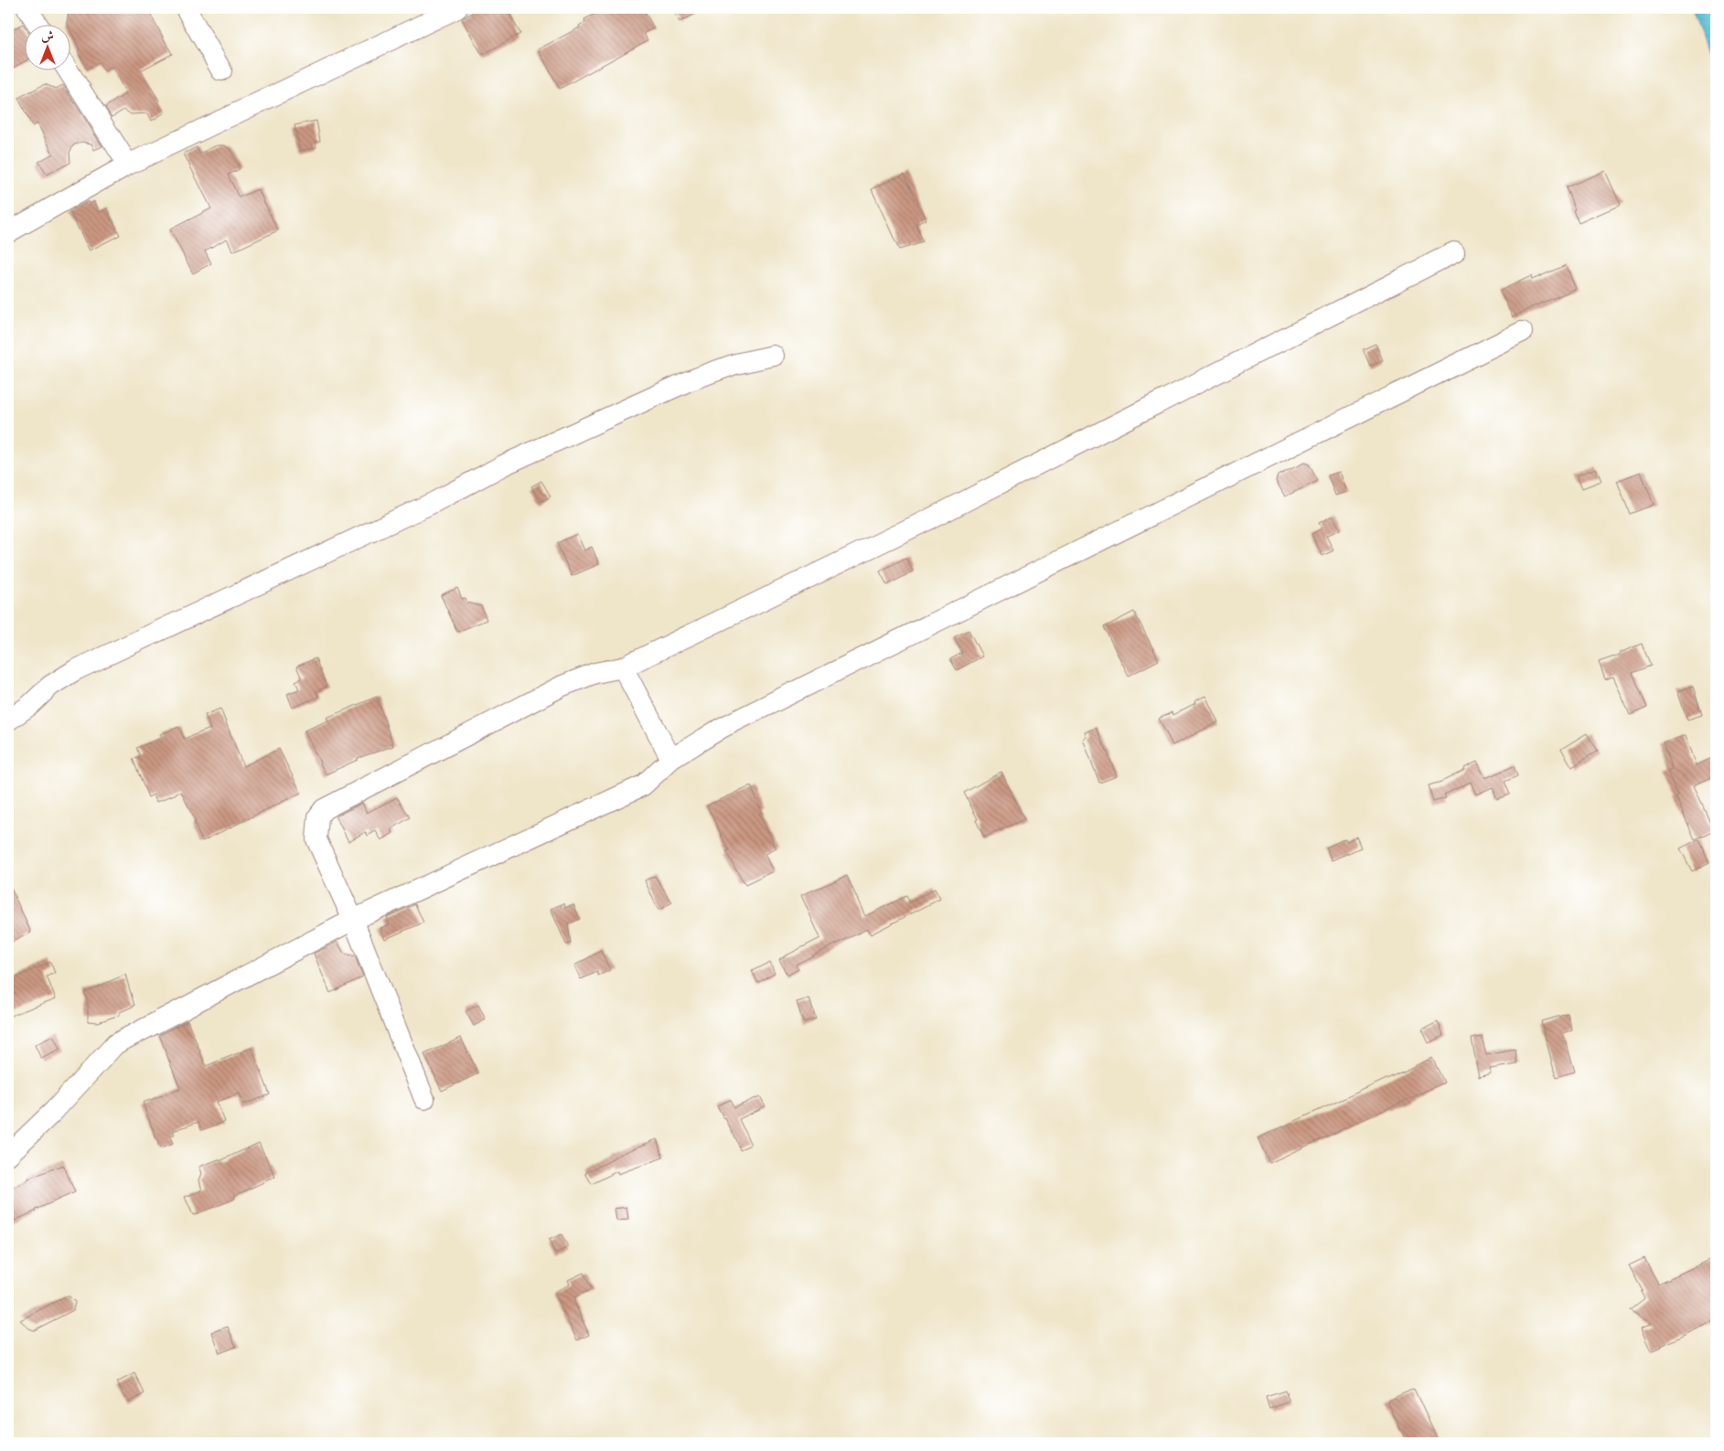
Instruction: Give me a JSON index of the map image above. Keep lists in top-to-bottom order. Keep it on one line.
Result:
{"north":"top"}
